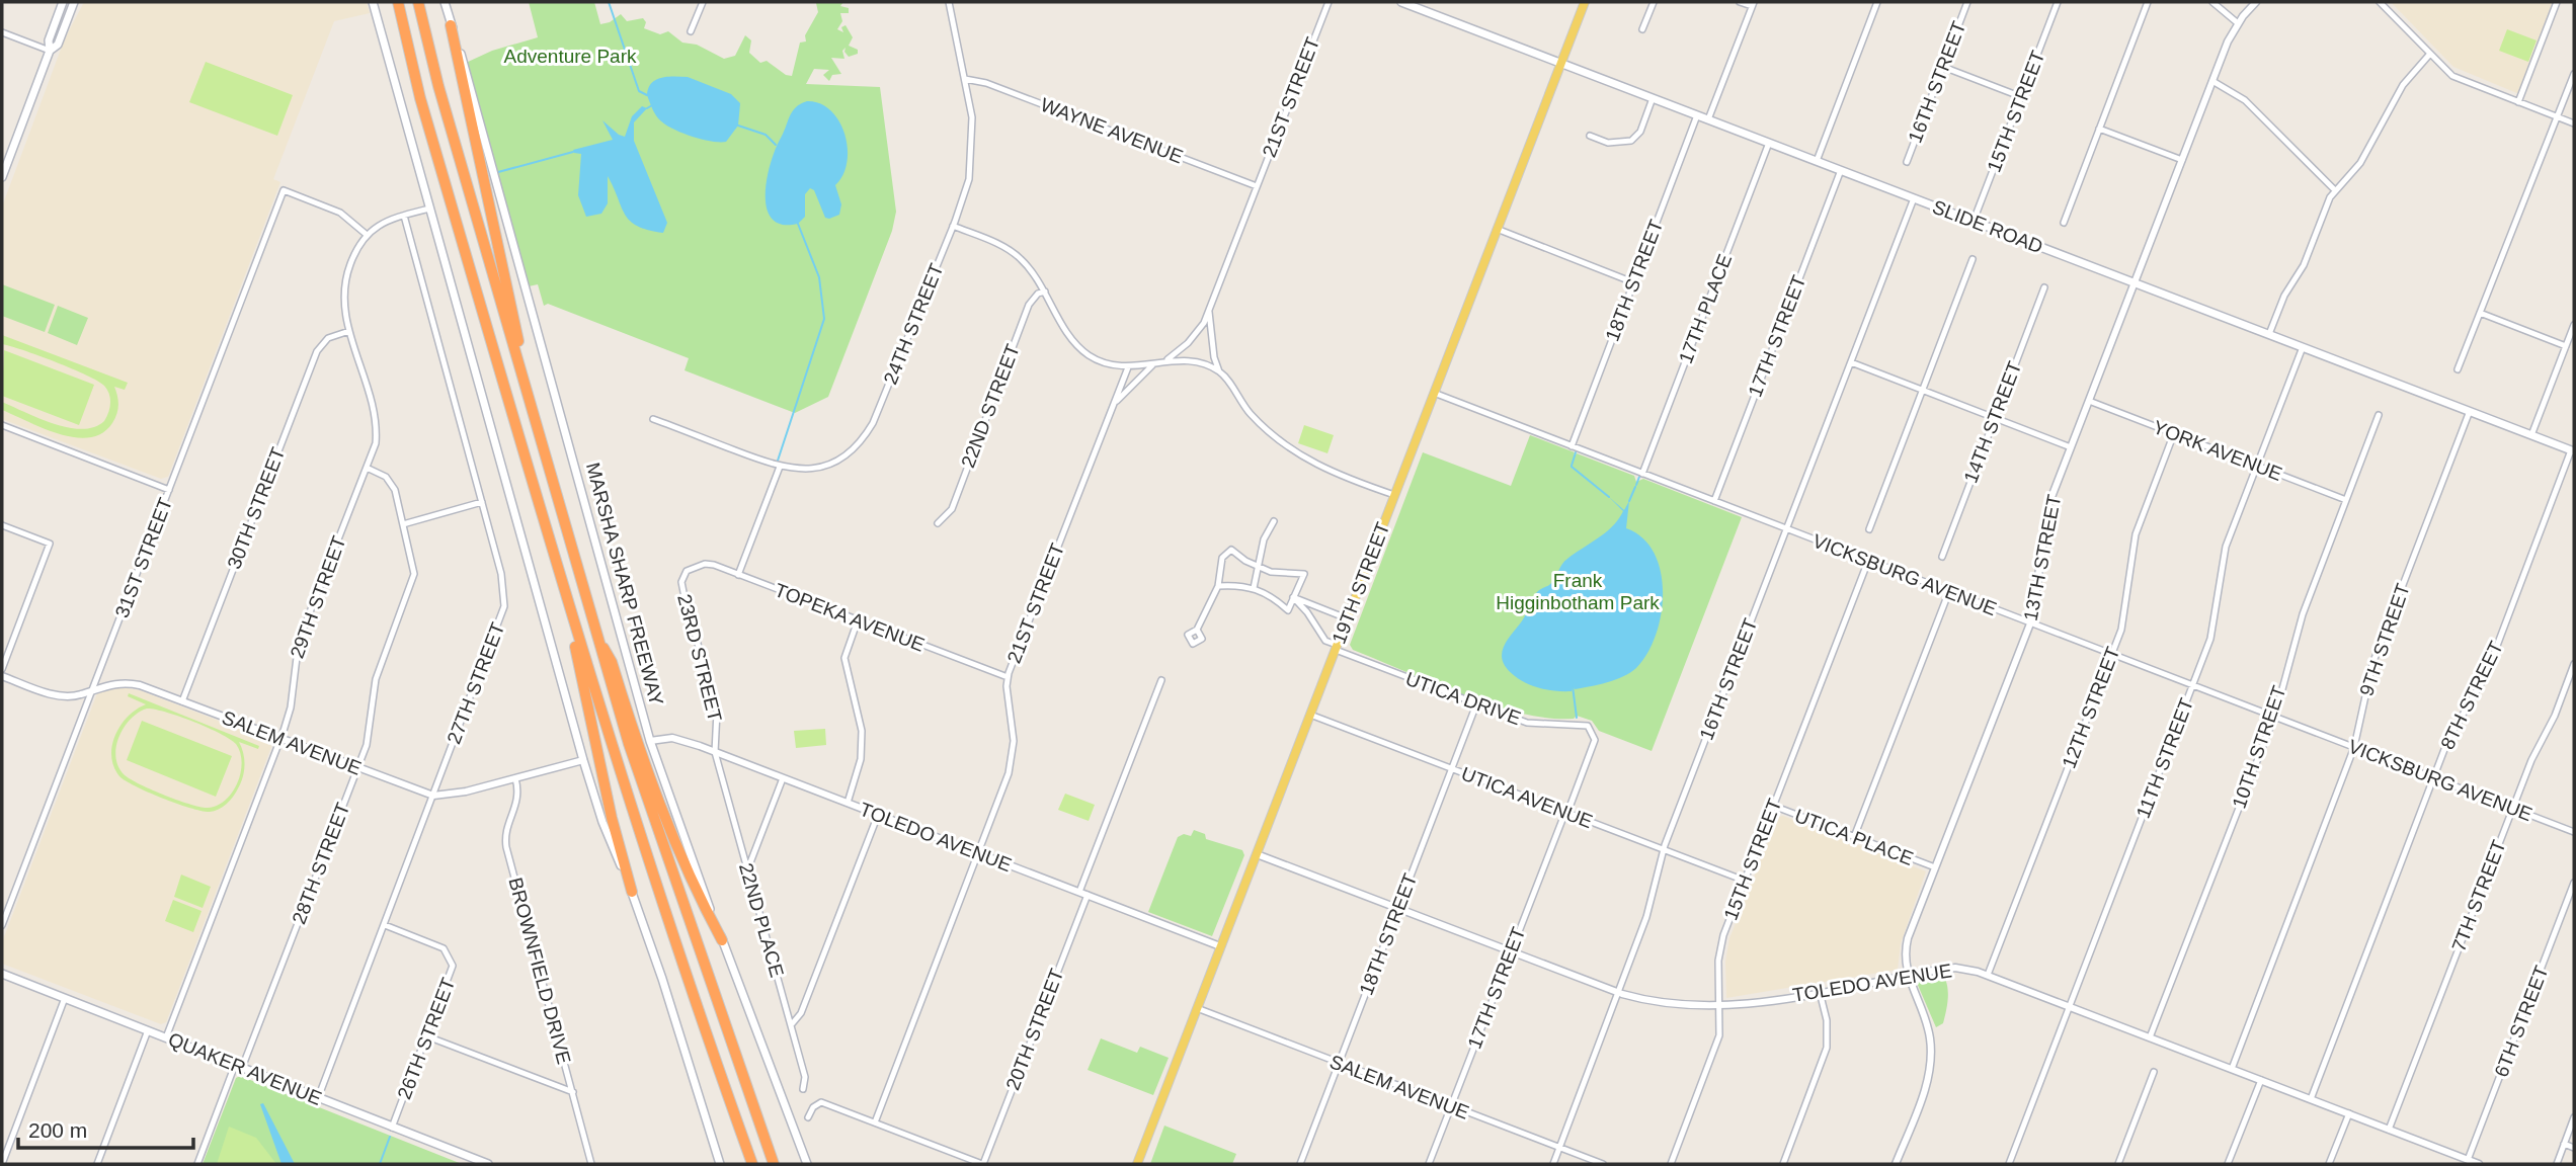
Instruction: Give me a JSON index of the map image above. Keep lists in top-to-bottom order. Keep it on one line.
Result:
{"streets":{"highway":["MARSHA SHARP FREEWAY"],"main road":["SLIDE ROAD","19TH STREET","QUAKER AVENUE"],"street":["16TH STREET","21ST STREET","15TH STREET","WAYNE AVENUE","18TH STREET","17TH PLACE","24TH STREET","17TH STREET","22ND STREET","14TH STREET","YORK AVENUE","30TH STREET","31ST STREET","13TH STREET","VICKSBURG AVENUE","29TH STREET","TOPEKA AVENUE","9TH STREET","23RD STREET","27TH STREET","8TH STREET","UTICA DRIVE","12TH STREET","SALEM AVENUE","10TH STREET","11TH STREET","UTICA AVENUE","TOLEDO AVENUE","UTICA PLACE","28TH STREET","7TH STREET","22ND PLACE","BROWNFIELD DRIVE","6TH STREET","20TH STREET","26TH STREET"]},"crossings":[["16TH STREET","SLIDE ROAD"],["16TH STREET","VICKSBURG AVENUE"],["16TH STREET","SALEM AVENUE"],["16TH STREET","UTICA AVENUE"],["16TH STREET","TOLEDO AVENUE"],["21ST STREET","WAYNE AVENUE"],["21ST STREET","TOPEKA AVENUE"],["21ST STREET","TOLEDO AVENUE"],["15TH STREET","SLIDE ROAD"],["15TH STREET","VICKSBURG AVENUE"],["15TH STREET","UTICA AVENUE"],["15TH STREET","TOLEDO AVENUE"],["15TH STREET","UTICA PLACE"],["WAYNE AVENUE","24TH STREET"],["SLIDE ROAD","18TH STREET"],["SLIDE ROAD","17TH PLACE"],["SLIDE ROAD","17TH STREET"],["SLIDE ROAD","13TH STREET"],["SLIDE ROAD","19TH STREET"],["SLIDE ROAD","9TH STREET"],["SLIDE ROAD","8TH STREET"],["SLIDE ROAD","11TH STREET"],["18TH STREET","VICKSBURG AVENUE"],["18TH STREET","UTICA DRIVE"],["18TH STREET","SALEM AVENUE"],["18TH STREET","UTICA AVENUE"],["18TH STREET","TOLEDO AVENUE"],["17TH PLACE","VICKSBURG AVENUE"],["17TH STREET","VICKSBURG AVENUE"],["17TH STREET","UTICA DRIVE"],["17TH STREET","SALEM AVENUE"],["17TH STREET","UTICA AVENUE"],["17TH STREET","TOLEDO AVENUE"],["YORK AVENUE","13TH STREET"],["YORK AVENUE","12TH STREET"],["YORK AVENUE","10TH STREET"],["YORK AVENUE","11TH STREET"],["30TH STREET","29TH STREET"],["30TH STREET","SALEM AVENUE"],["31ST STREET","29TH STREET"],["31ST STREET","SALEM AVENUE"],["13TH STREET","VICKSBURG AVENUE"],["13TH STREET","TOLEDO AVENUE"],["13TH STREET","UTICA PLACE"],["VICKSBURG AVENUE","19TH STREET"],["VICKSBURG AVENUE","9TH STREET"],["VICKSBURG AVENUE","8TH STREET"],["VICKSBURG AVENUE","12TH STREET"],["VICKSBURG AVENUE","10TH STREET"],["VICKSBURG AVENUE","11TH STREET"],["VICKSBURG AVENUE","7TH STREET"],["19TH STREET","UTICA DRIVE"],["19TH STREET","SALEM AVENUE"],["19TH STREET","UTICA AVENUE"],["19TH STREET","TOLEDO AVENUE"],["MARSHA SHARP FREEWAY","TOLEDO AVENUE"],["29TH STREET","SALEM AVENUE"],["29TH STREET","28TH STREET"],["29TH STREET","QUAKER AVENUE"],["TOPEKA AVENUE","23RD STREET"],["9TH STREET","TOLEDO AVENUE"],["23RD STREET","TOLEDO AVENUE"],["23RD STREET","22ND PLACE"],["27TH STREET","SALEM AVENUE"],["27TH STREET","26TH STREET"],["27TH STREET","QUAKER AVENUE"],["8TH STREET","TOLEDO AVENUE"],["12TH STREET","TOLEDO AVENUE"],["SALEM AVENUE","28TH STREET"],["SALEM AVENUE","BROWNFIELD DRIVE"],["10TH STREET","TOLEDO AVENUE"],["11TH STREET","TOLEDO AVENUE"],["TOLEDO AVENUE","7TH STREET"],["TOLEDO AVENUE","22ND PLACE"],["TOLEDO AVENUE","6TH STREET"],["TOLEDO AVENUE","20TH STREET"],["28TH STREET","QUAKER AVENUE"],["26TH STREET","QUAKER AVENUE"]],"parks":["Adventure Park","Frank Higginbotham Park"],"scale_bar":"200 m"}
